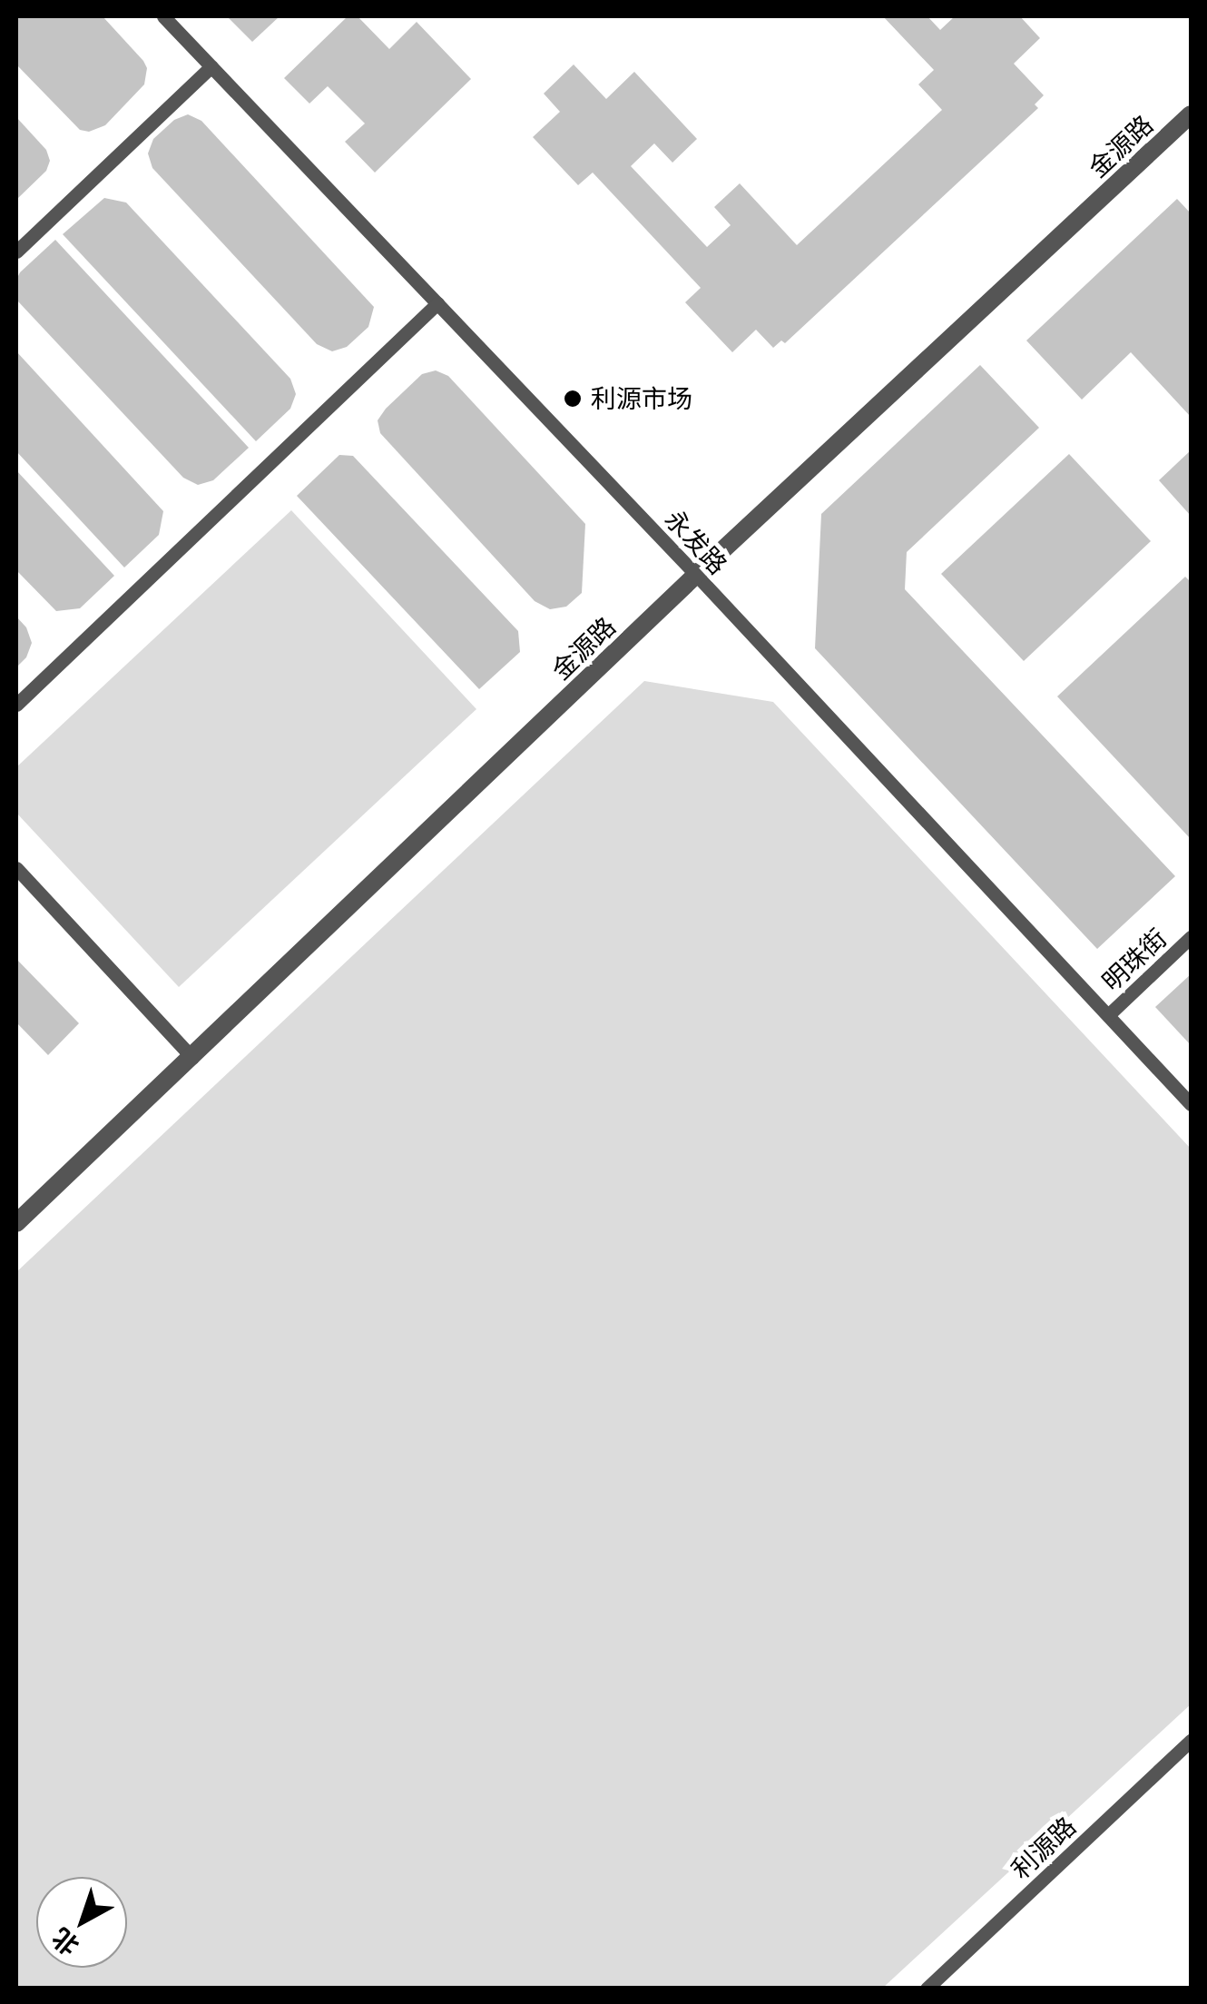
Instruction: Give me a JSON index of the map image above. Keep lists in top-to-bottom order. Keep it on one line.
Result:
{"streets":{"street":["金源路"],"lane":["永发路","明珠街","利源路"]},"crossings":[["金源路","永发路"],["永发路","明珠街"]],"places":["利源市场"],"north":"bottom left"}
